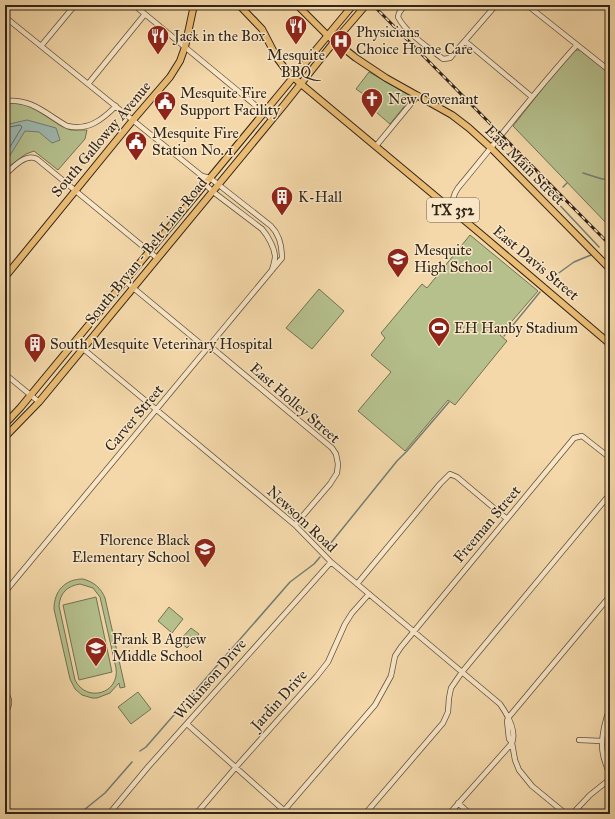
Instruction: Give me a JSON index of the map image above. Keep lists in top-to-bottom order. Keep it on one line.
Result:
{"streets":{"main road":["South Galloway Avenue","East Main Street","TX 352","South Bryan - Belt Line Road","East Davis Street"],"street":["East Holley Street","Carver Street","Newsom Road","Freeman Street","Wilkinson Drive","Jardin Drive"]},"crossings":[["East Main Street","South Bryan - Belt Line Road"],["South Bryan - Belt Line Road","East Davis Street"],["South Bryan - Belt Line Road","East Holley Street"],["South Bryan - Belt Line Road","Carver Street"],["South Bryan - Belt Line Road","Newsom Road"],["East Holley Street","Carver Street"],["East Holley Street","Newsom Road"],["Carver Street","Newsom Road"],["Newsom Road","Freeman Street"],["Newsom Road","Wilkinson Drive"],["Newsom Road","Jardin Drive"]],"places":{"restaurant":["Mesquite BBQ","Jack in the Box"],"hospital":["Physicians Choice Home Care"],"church":["New Covenant"],"public building":["Mesquite Fire Support Facility","Mesquite Fire Station No. 1"],"building":["K-Hall","South Mesquite Veterinary Hospital"],"school or university":["Mesquite High School","Florence Black Elementary School","Frank B Agnew Middle School"],"sports":["EH Hanby Stadium"]}}
